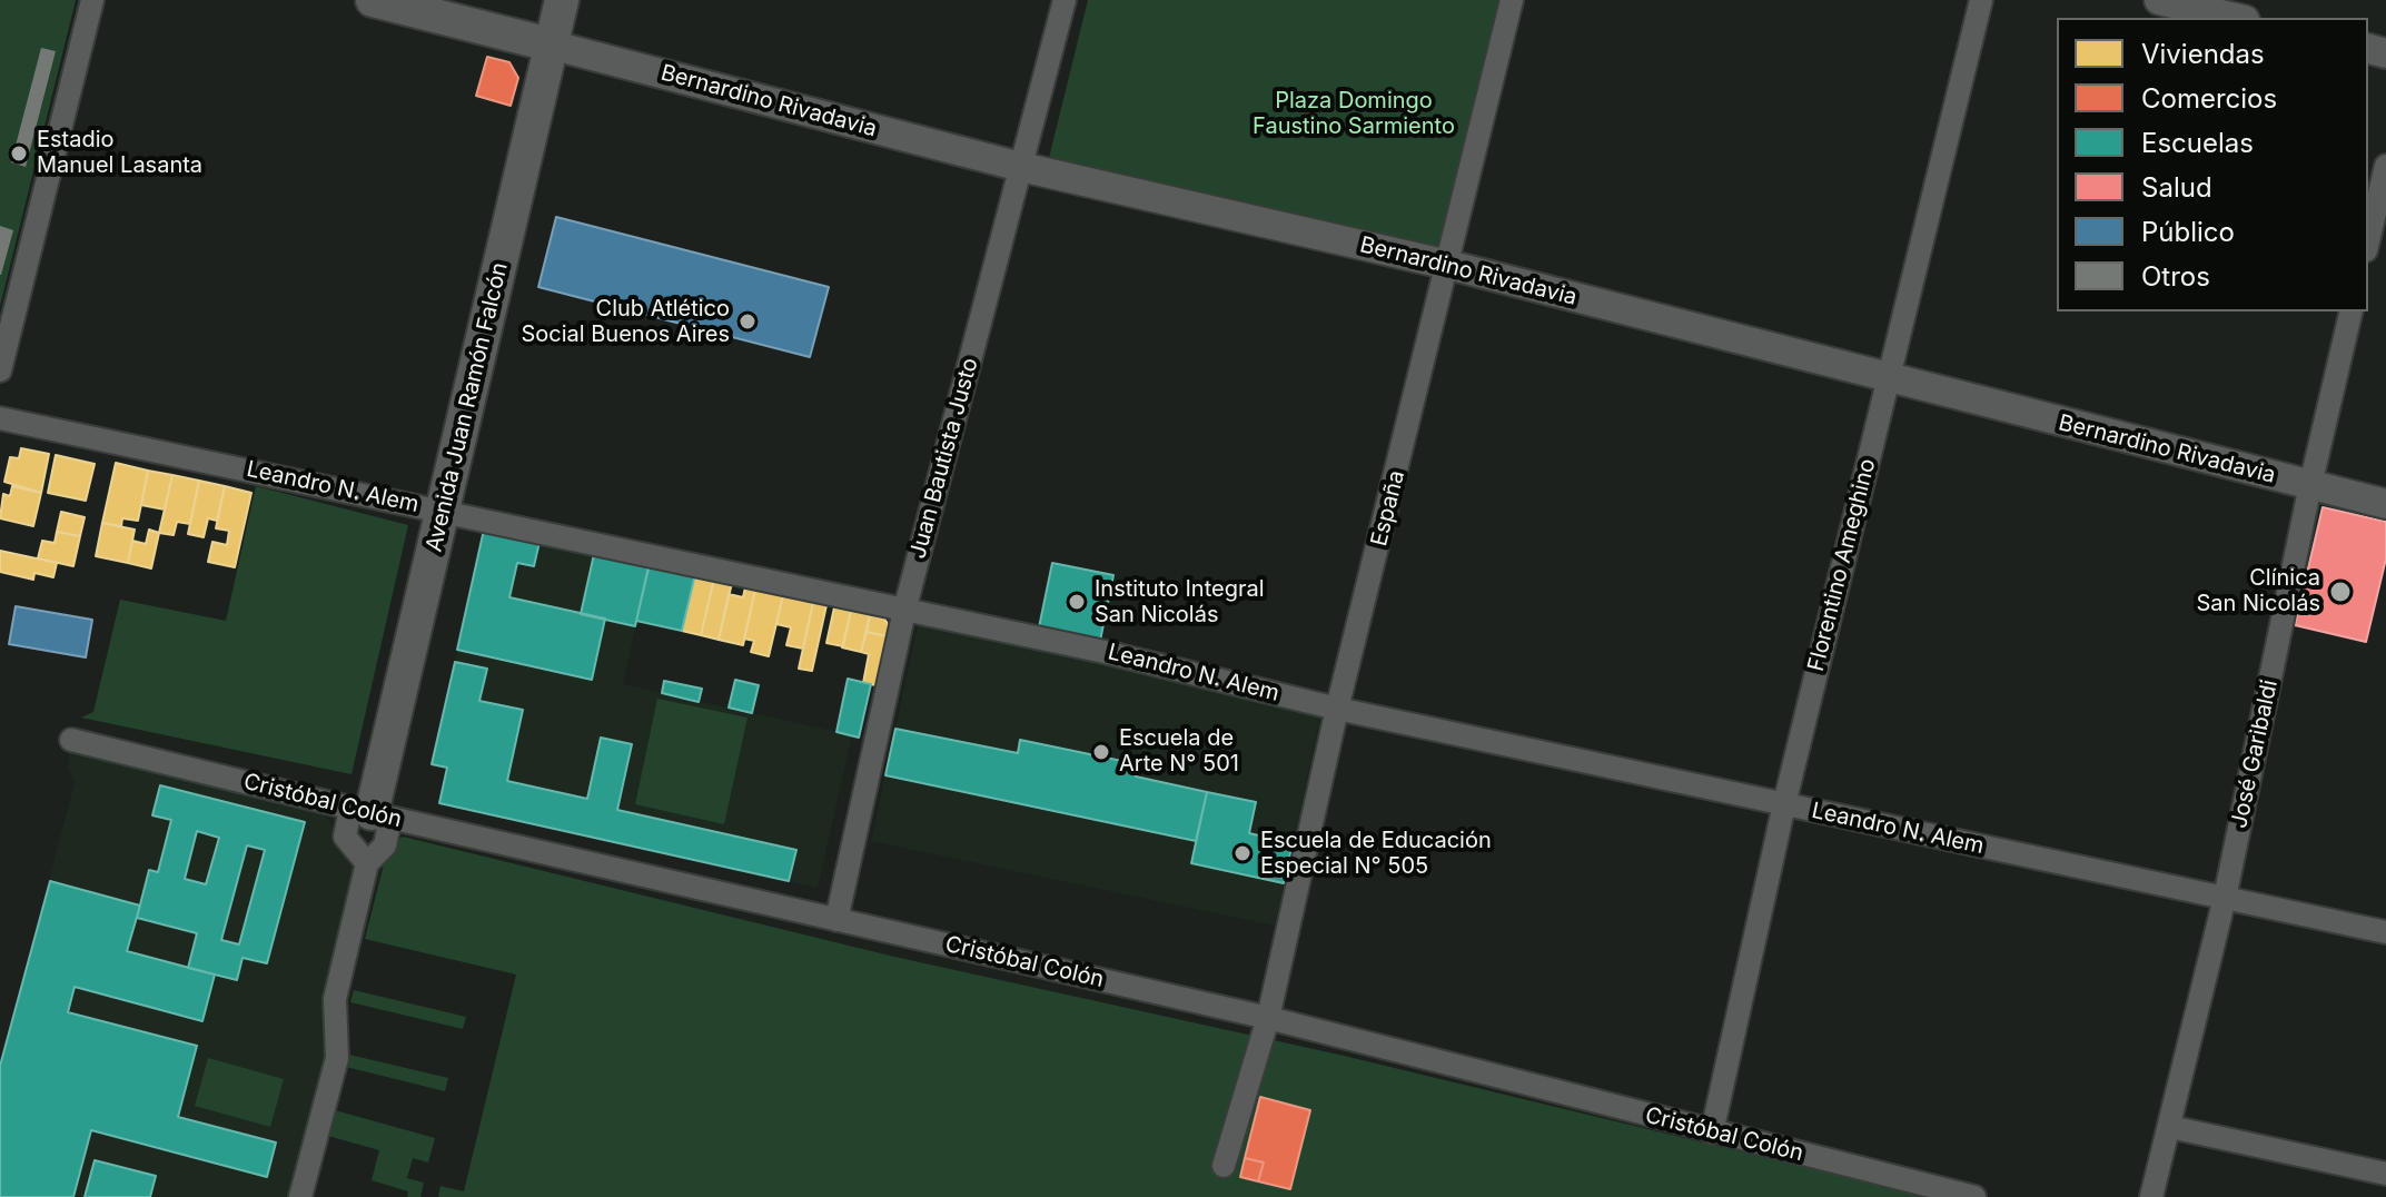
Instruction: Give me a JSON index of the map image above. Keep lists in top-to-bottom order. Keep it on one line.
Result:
{"streets":{"main road":["Avenida Juan Ramón Falcón"],"street":["Bernardino Rivadavia","Juan Bautista Justo","Leandro N. Alem","España","Florentino Ameghino","José Garibaldi","Cristóbal Colón"]},"crossings":[["Bernardino Rivadavia","Avenida Juan Ramón Falcón"],["Bernardino Rivadavia","Juan Bautista Justo"],["Bernardino Rivadavia","España"],["Bernardino Rivadavia","Florentino Ameghino"],["Bernardino Rivadavia","José Garibaldi"],["Avenida Juan Ramón Falcón","Leandro N. Alem"],["Avenida Juan Ramón Falcón","Cristóbal Colón"],["Juan Bautista Justo","Leandro N. Alem"],["Juan Bautista Justo","Cristóbal Colón"],["Leandro N. Alem","España"],["Leandro N. Alem","Florentino Ameghino"],["Leandro N. Alem","José Garibaldi"],["España","Cristóbal Colón"],["Florentino Ameghino","Cristóbal Colón"]],"parks":["Plaza Domingo Faustino Sarmiento"],"places":["Estadio Manuel Lasanta","Club Atlético Social Buenos Aires","Clínica San Nicolás","Instituto Integral San Nicolás","Escuela de Arte N° 501","Escuela de Educación Especial N° 505"],"legend":["Viviendas","Comercios","Escuelas","Salud","Público","Otros"]}
